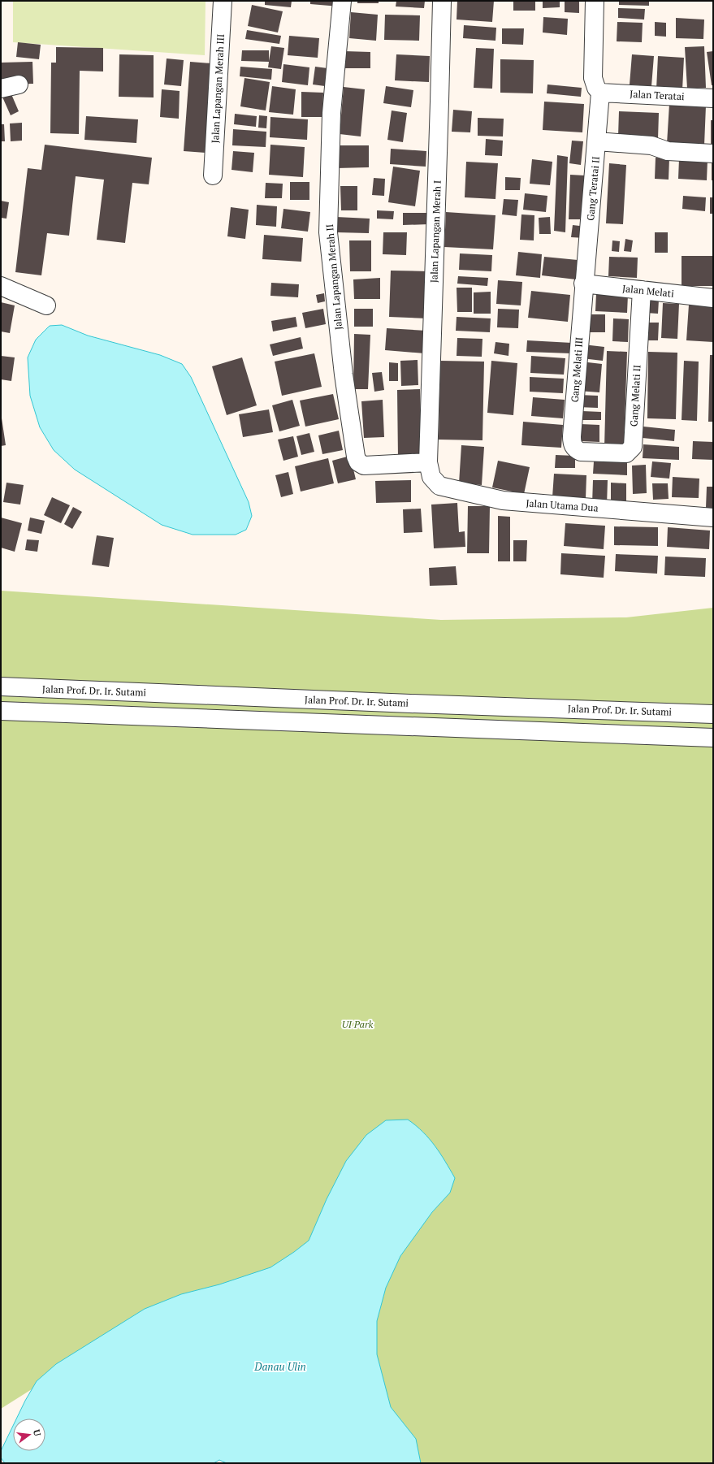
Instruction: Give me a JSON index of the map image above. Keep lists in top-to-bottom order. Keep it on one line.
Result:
{"streets":{"street":["Jalan Lapangan Merah III","Jalan Teratai","Gang Teratai II","Jalan Lapangan Merah I","Jalan Lapangan Merah II","Jalan Melati","Gang Melati III","Gang Melati II","Jalan Utama Dua","Jalan Prof. Dr. Ir. Sutami"]},"crossings":[["Jalan Teratai","Gang Teratai II"],["Gang Teratai II","Jalan Melati"],["Gang Teratai II","Gang Melati III"],["Jalan Lapangan Merah I","Jalan Lapangan Merah II"],["Jalan Lapangan Merah I","Jalan Utama Dua"],["Jalan Lapangan Merah II","Jalan Utama Dua"],["Jalan Melati","Gang Melati III"],["Jalan Melati","Gang Melati II"],["Gang Melati III","Gang Melati II"]],"water":["Danau Ulin"],"parks":["UI Park"],"north":"right"}
